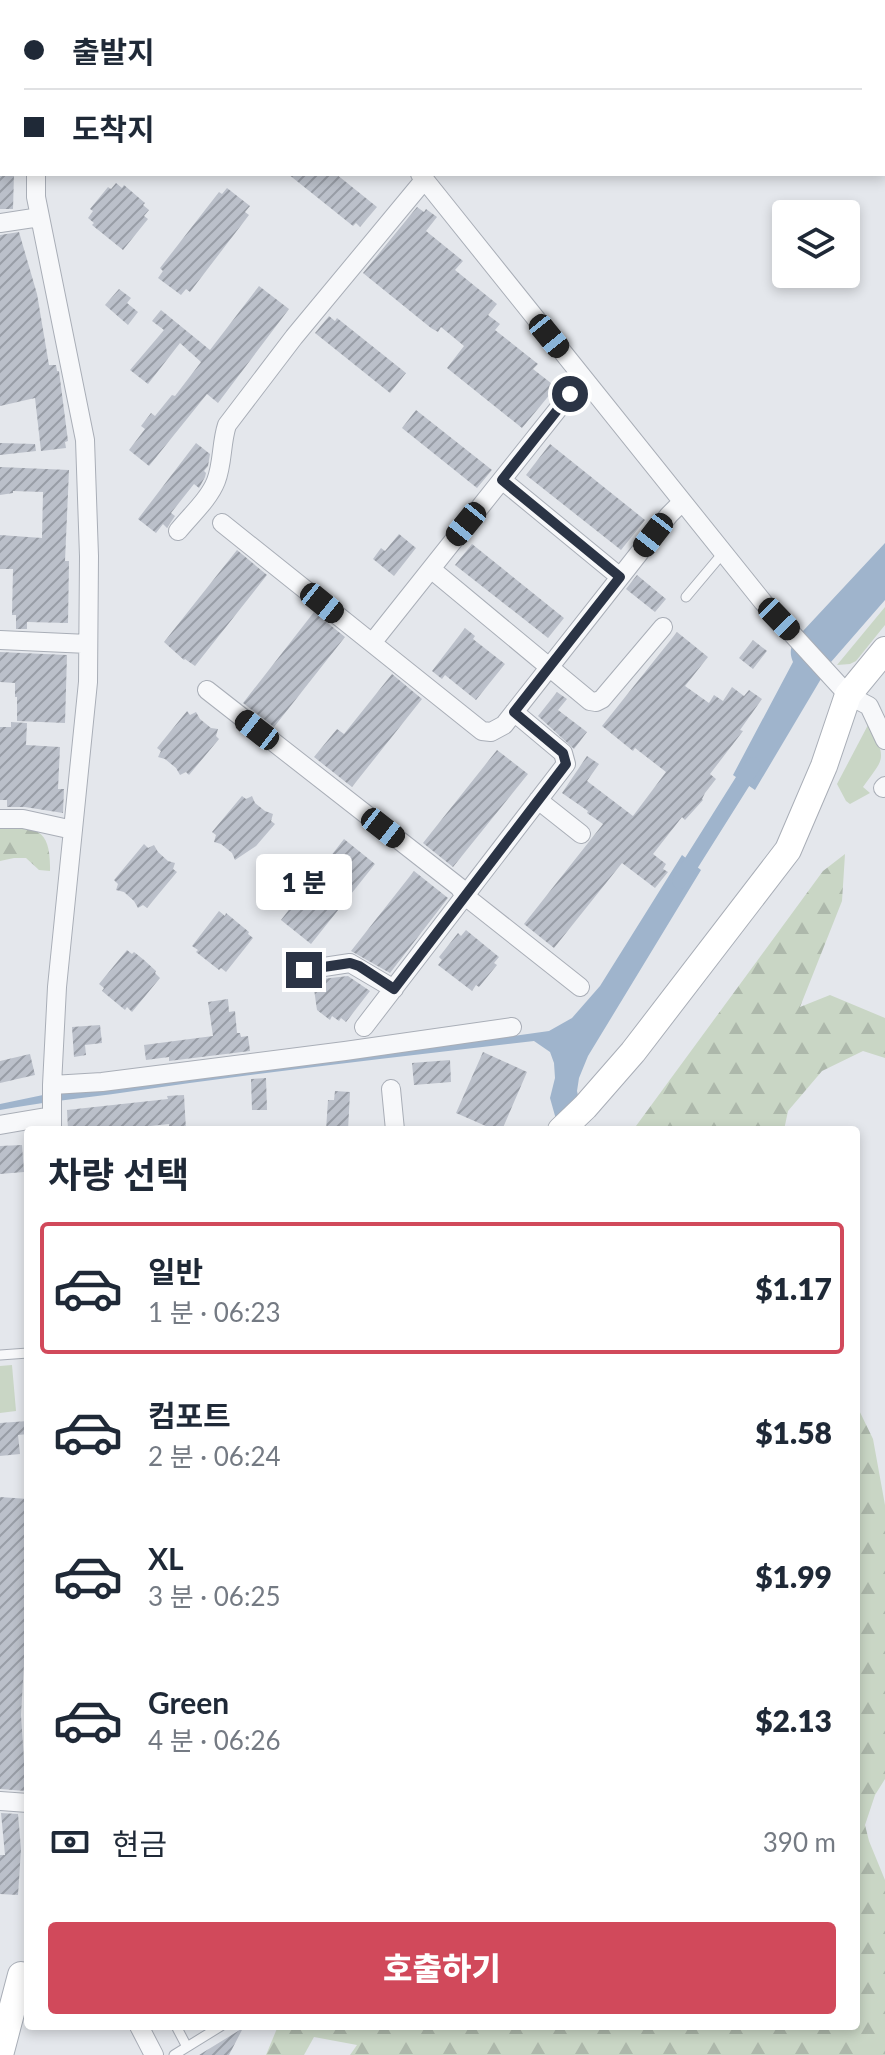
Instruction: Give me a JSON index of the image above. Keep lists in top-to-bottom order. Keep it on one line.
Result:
{"page":{"banner":["출발지","도착지"],"bubble":"1 분","heading":"차량 선택","list":[{"name":"일반","note":"1 분 · 06:23","value":"$1.17"},{"name":"컴포트","note":"2 분 · 06:24","value":"$1.58"},{"name":"XL","note":"3 분 · 06:25","value":"$1.99"},{"name":"Green","note":"4 분 · 06:26","value":"$2.13"}],"pay":["현금","390 m"],"buttons":"호출하기"}}
